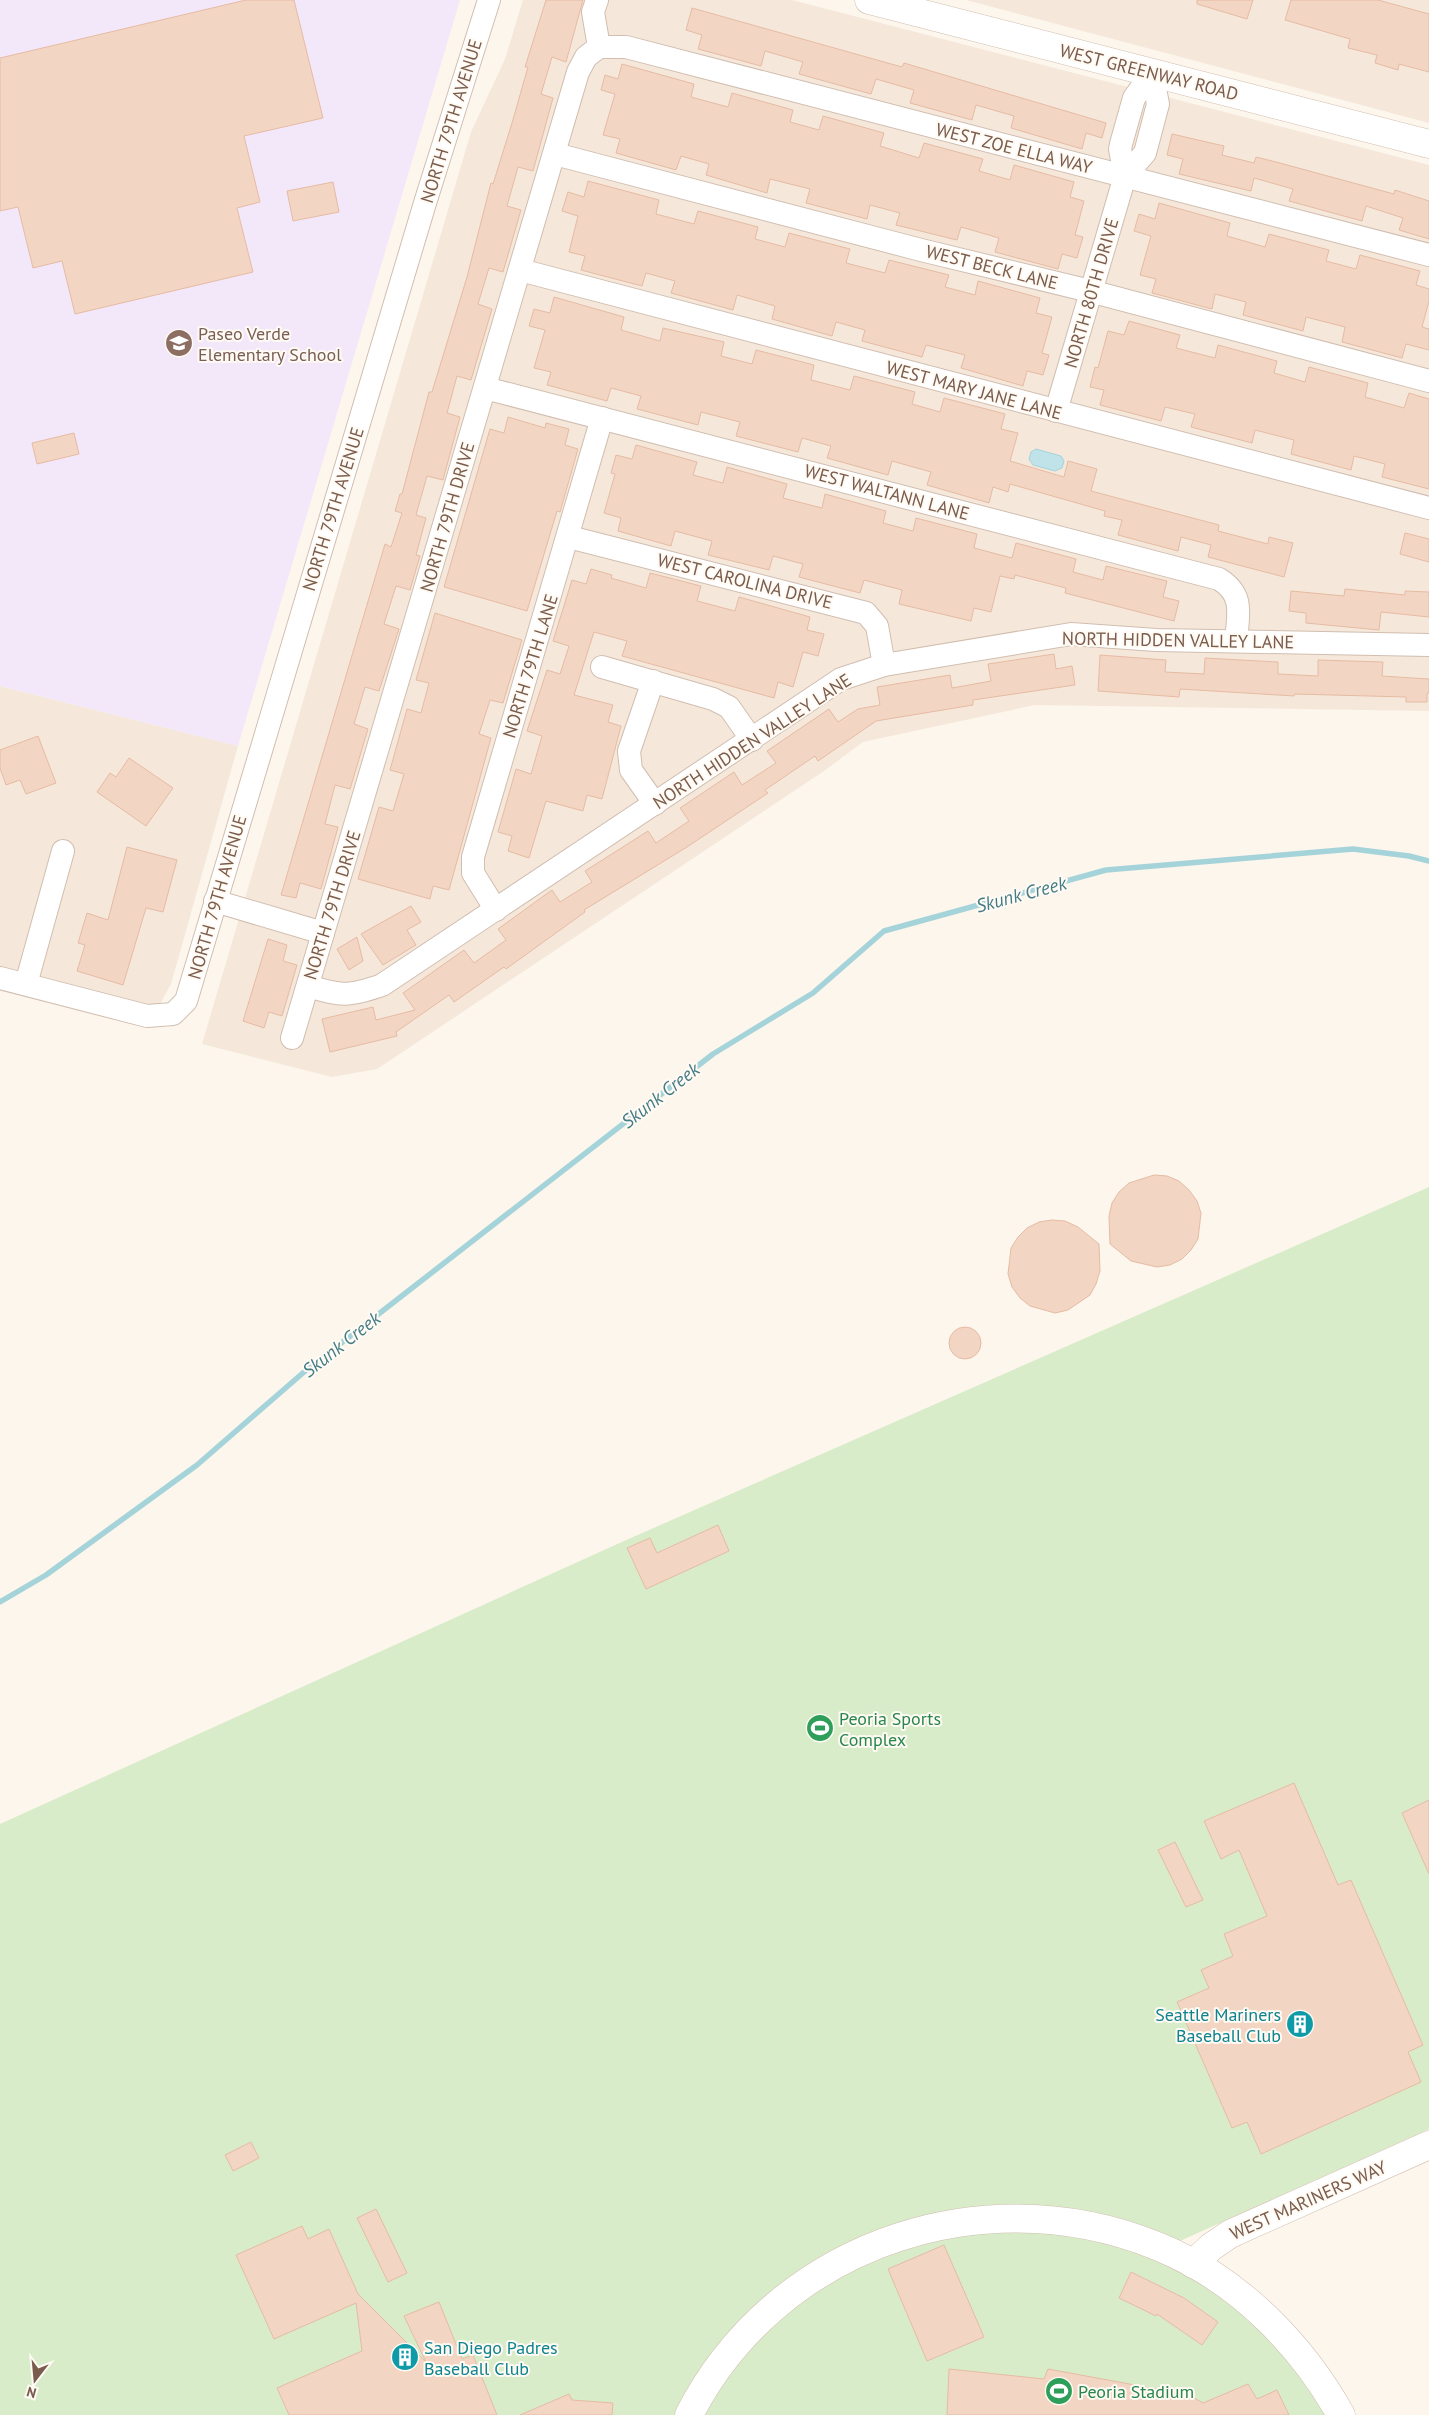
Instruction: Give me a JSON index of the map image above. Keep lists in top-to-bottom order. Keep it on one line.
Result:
{"streets":{"street":["WEST GREENWAY ROAD","NORTH 79TH AVENUE","WEST ZOE ELLA WAY","WEST BECK LANE","NORTH 80TH DRIVE","WEST MARY JANE LANE","WEST WALTANN LANE","NORTH 79TH DRIVE","WEST CAROLINA DRIVE","NORTH HIDDEN VALLEY LANE","NORTH 79TH LANE","WEST MARINERS WAY"]},"crossings":[["WEST GREENWAY ROAD","NORTH 80TH DRIVE"],["WEST ZOE ELLA WAY","NORTH 80TH DRIVE"],["WEST ZOE ELLA WAY","NORTH 79TH DRIVE"],["WEST BECK LANE","NORTH 80TH DRIVE"],["WEST BECK LANE","NORTH 79TH DRIVE"],["NORTH 80TH DRIVE","WEST MARY JANE LANE"],["WEST MARY JANE LANE","NORTH 79TH DRIVE"],["WEST WALTANN LANE","NORTH 79TH DRIVE"],["WEST WALTANN LANE","NORTH HIDDEN VALLEY LANE"],["WEST WALTANN LANE","NORTH 79TH LANE"],["NORTH 79TH DRIVE","NORTH HIDDEN VALLEY LANE"],["WEST CAROLINA DRIVE","NORTH HIDDEN VALLEY LANE"],["WEST CAROLINA DRIVE","NORTH 79TH LANE"],["NORTH HIDDEN VALLEY LANE","NORTH 79TH LANE"]],"water":["Skunk Creek"],"places":{"school or university":["Paseo Verde Elementary School"],"sports":["Peoria Sports Complex","Peoria Stadium"],"building":["Seattle Mariners Baseball Club","San Diego Padres Baseball Club"]},"north":"bottom"}
